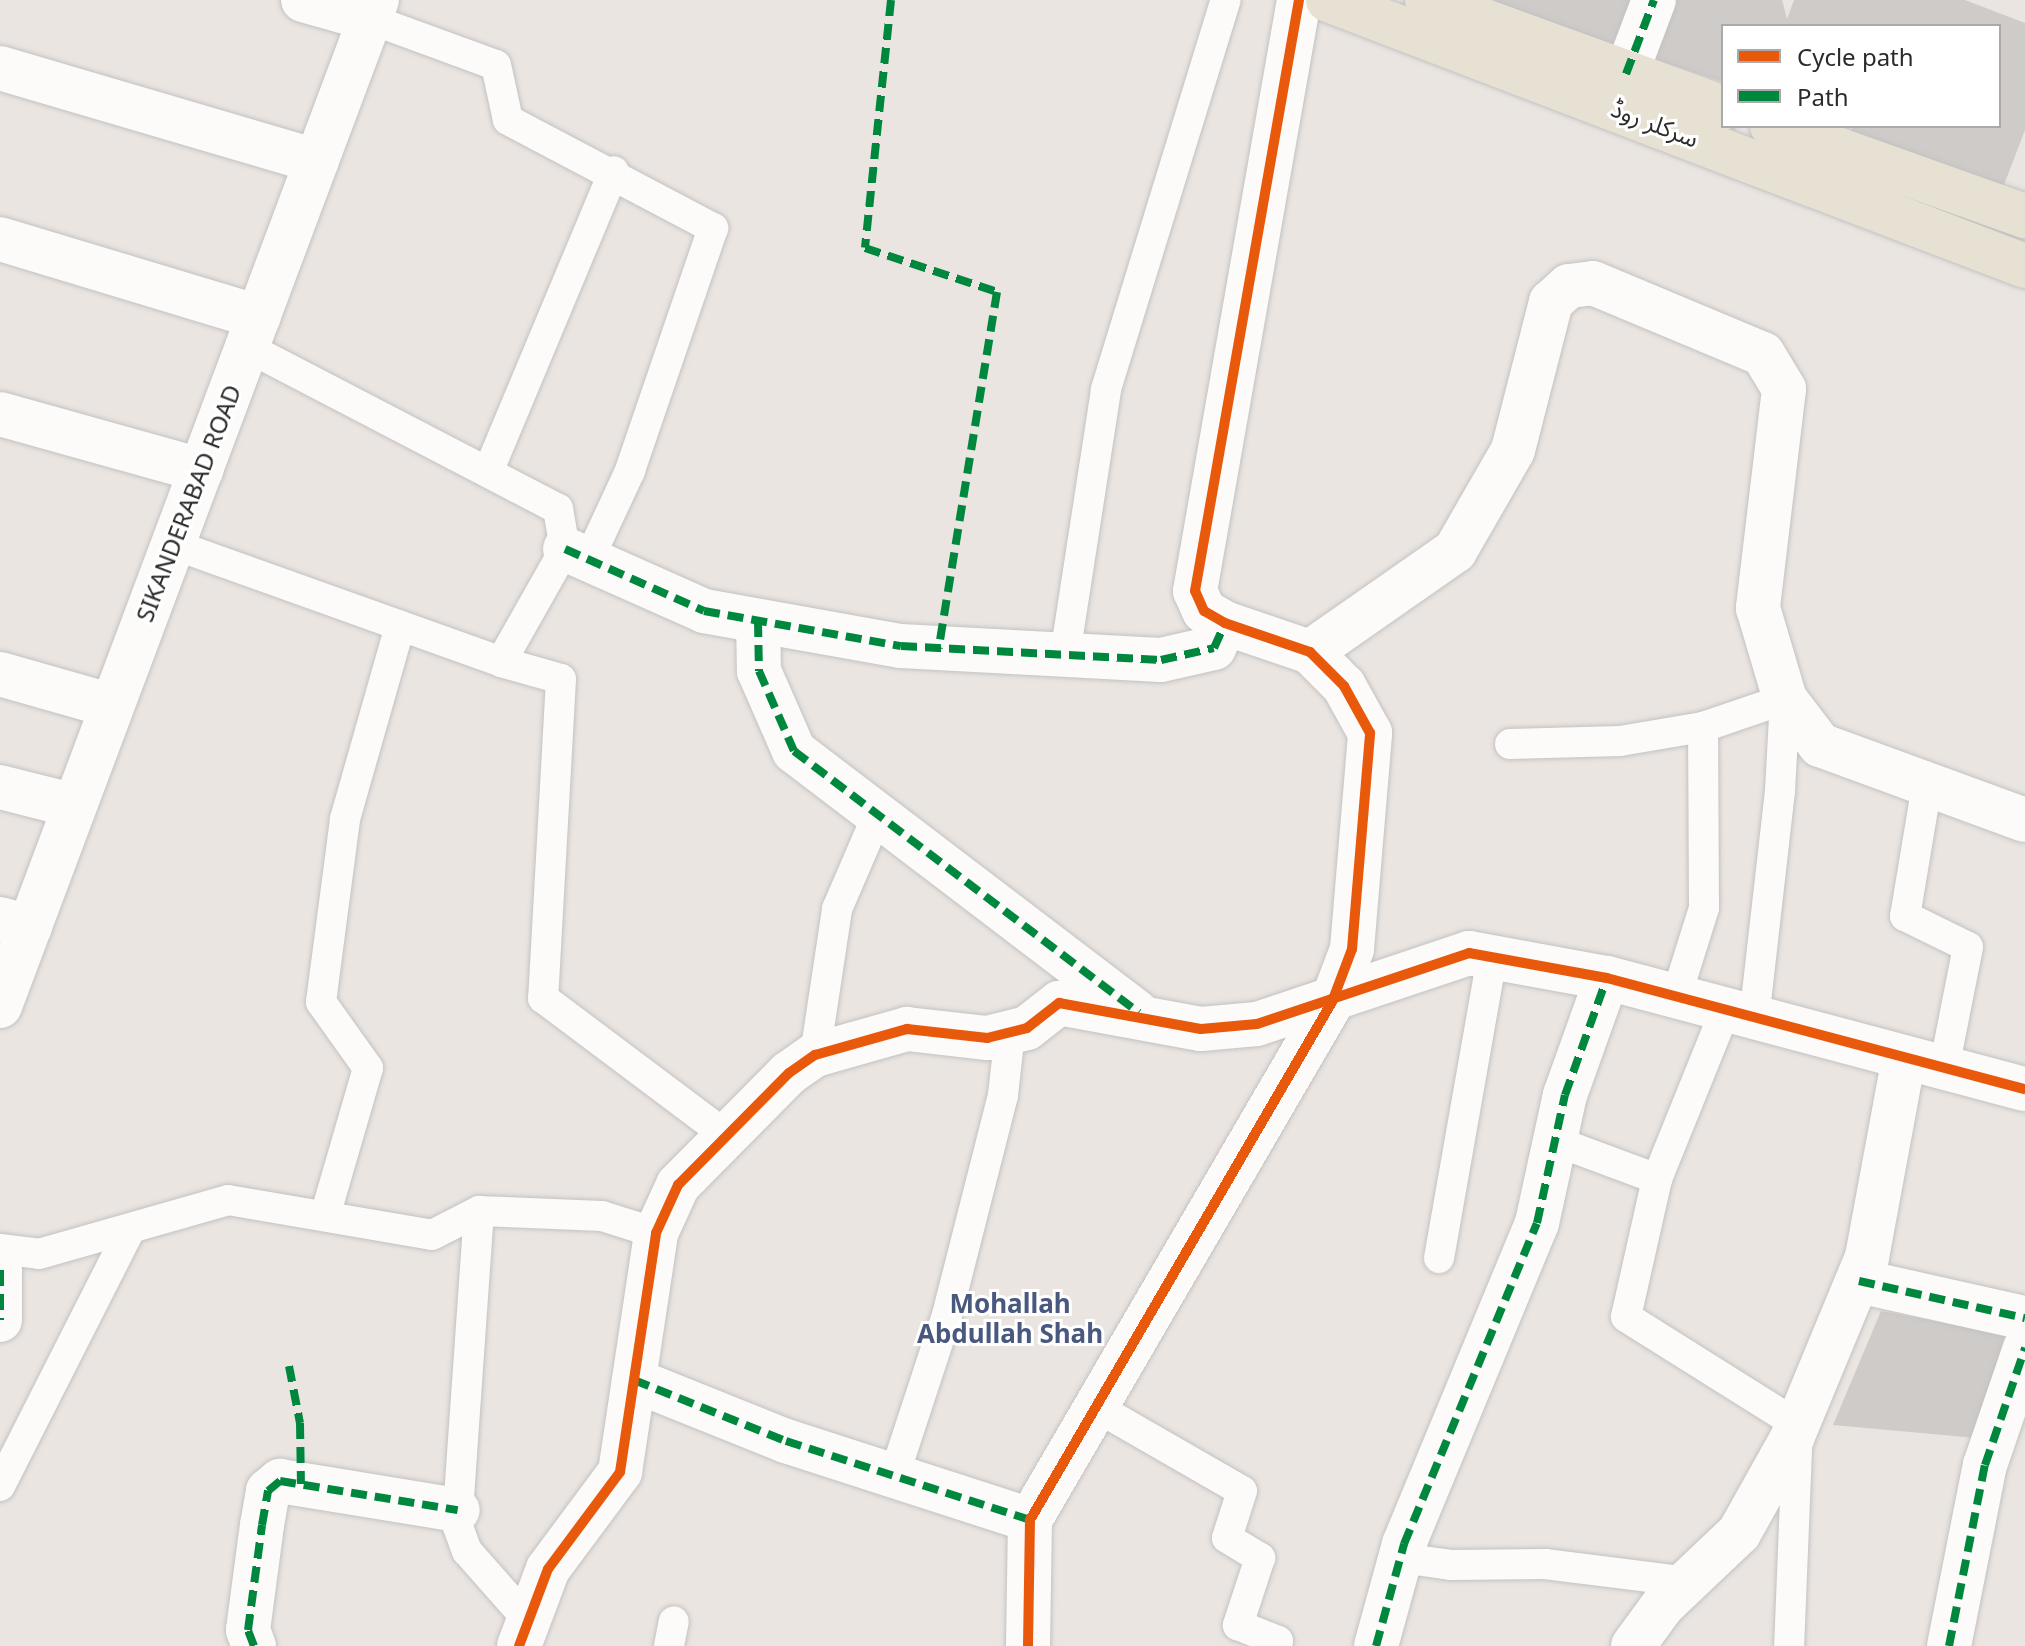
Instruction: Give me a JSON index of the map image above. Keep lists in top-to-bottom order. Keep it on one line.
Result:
{"streets":{"main road":["سرکلر روڈ"],"street":["SIKANDERABAD ROAD"]},"districts":["Mohallah Abdullah Shah"],"legend":["Cycle path","Path"]}
